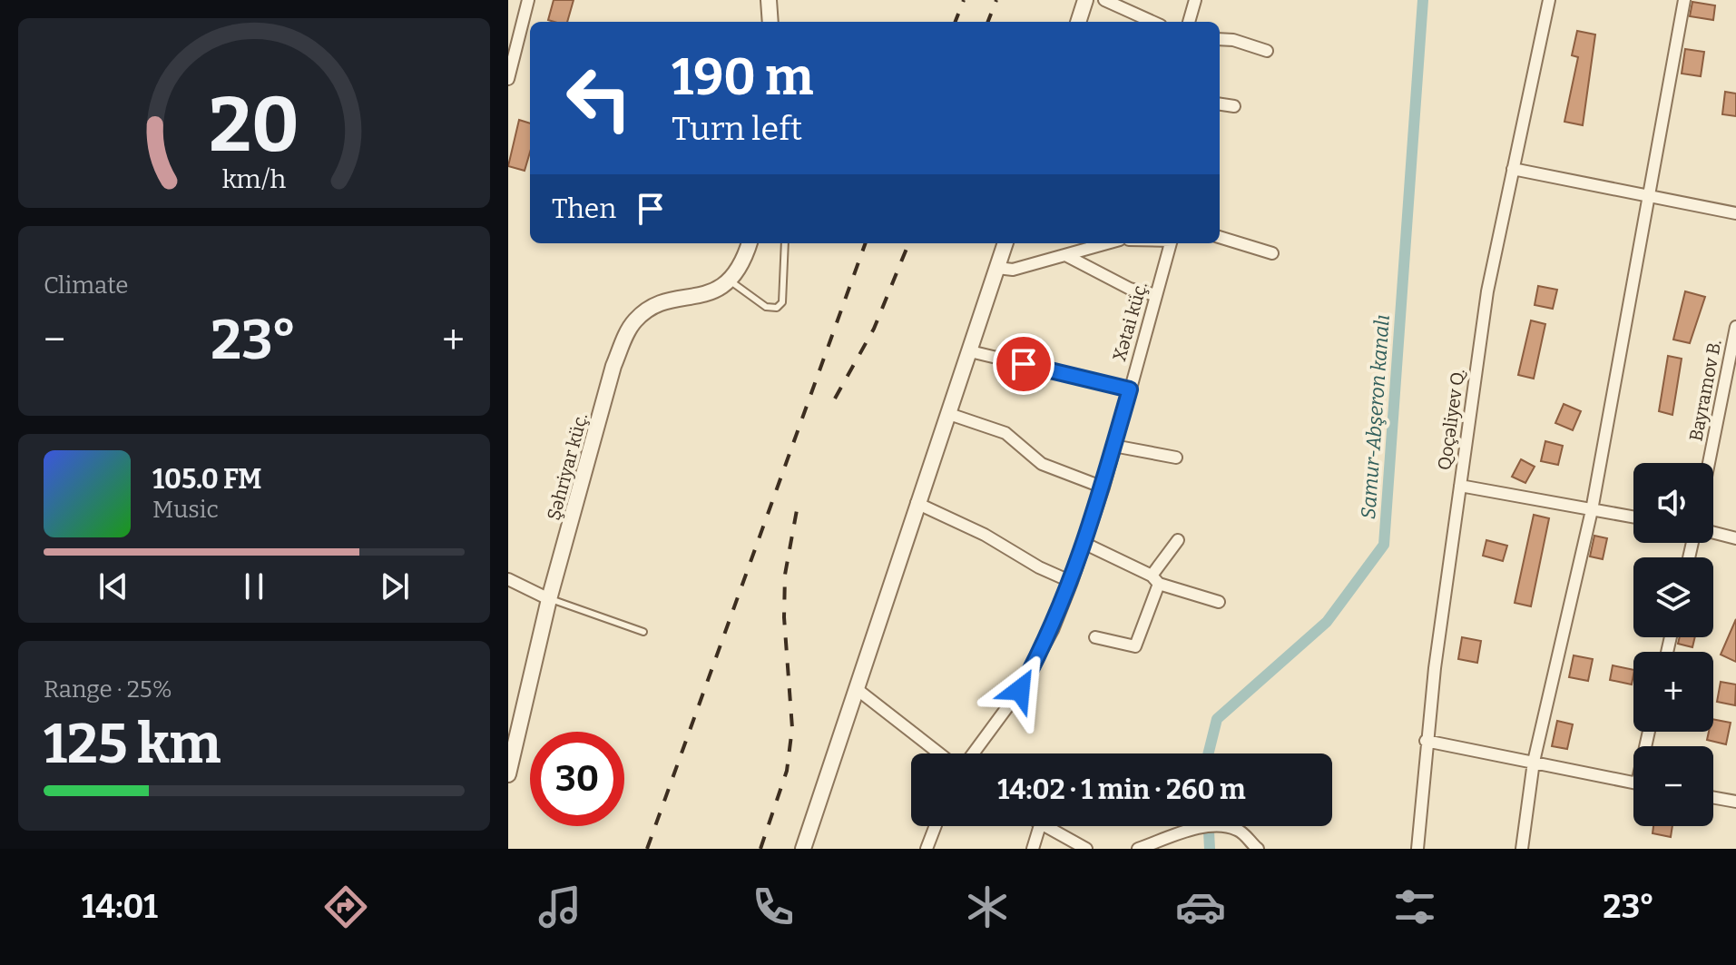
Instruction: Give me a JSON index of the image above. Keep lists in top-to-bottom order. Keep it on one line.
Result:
{"streets":{"street":["Xətai küç.","Bayramov B.","Qoçəliyev Q.","Şəhriyar küç."]},"water":["Samur-Abşeron kanalı"],"page":{"turn":["190 m","Turn left"],"then":"Then","tile":["Climate",["Range · 25%","125 km"]],"heat":["−","23°","+"],"song":["105.0 FM","Music"],"map_buttons":["+","−"],"limit":"30","trip":"14:02 · 1 min · 260 m","tabs":["14:01","23°"],"gauge":["20","km/h"]}}
